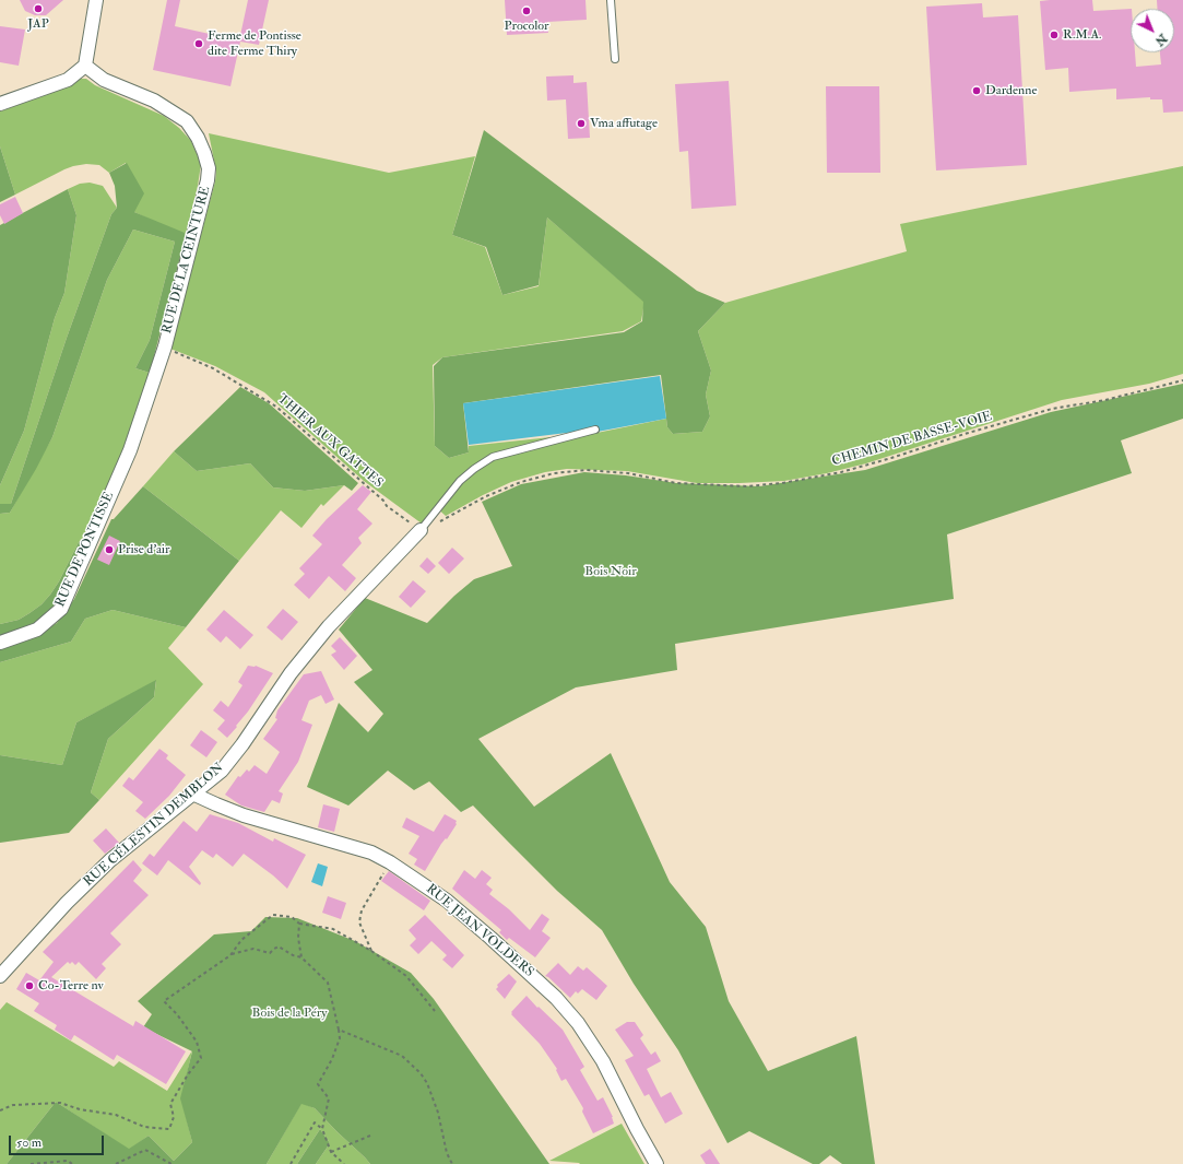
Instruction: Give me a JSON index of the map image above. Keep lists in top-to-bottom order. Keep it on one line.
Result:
{"streets":{"street":["RUE DE LA CEINTURE","RUE DE PONTISSE","RUE CÉLESTIN DEMBLON","RUE JEAN VOLDERS"],"path":["CHEMIN DE BASSE-VOIE","THIER AUX GATTES"]},"crossings":[["RUE DE LA CEINTURE","THIER AUX GATTES"],["RUE DE LA CEINTURE","RUE DE PONTISSE"],["CHEMIN DE BASSE-VOIE","THIER AUX GATTES"],["CHEMIN DE BASSE-VOIE","RUE CÉLESTIN DEMBLON"],["THIER AUX GATTES","RUE CÉLESTIN DEMBLON"],["RUE CÉLESTIN DEMBLON","RUE JEAN VOLDERS"]],"parks":["Bois Noir","Bois de la Péry"],"places":["JAP","Procolor","R.M.A.","Ferme de Pontisse dite Ferme Thiry","Dardenne","Vma affutage","Prise d'air","Co-Terre nv"],"scale_bar":"50 m","north":"bottom right"}
